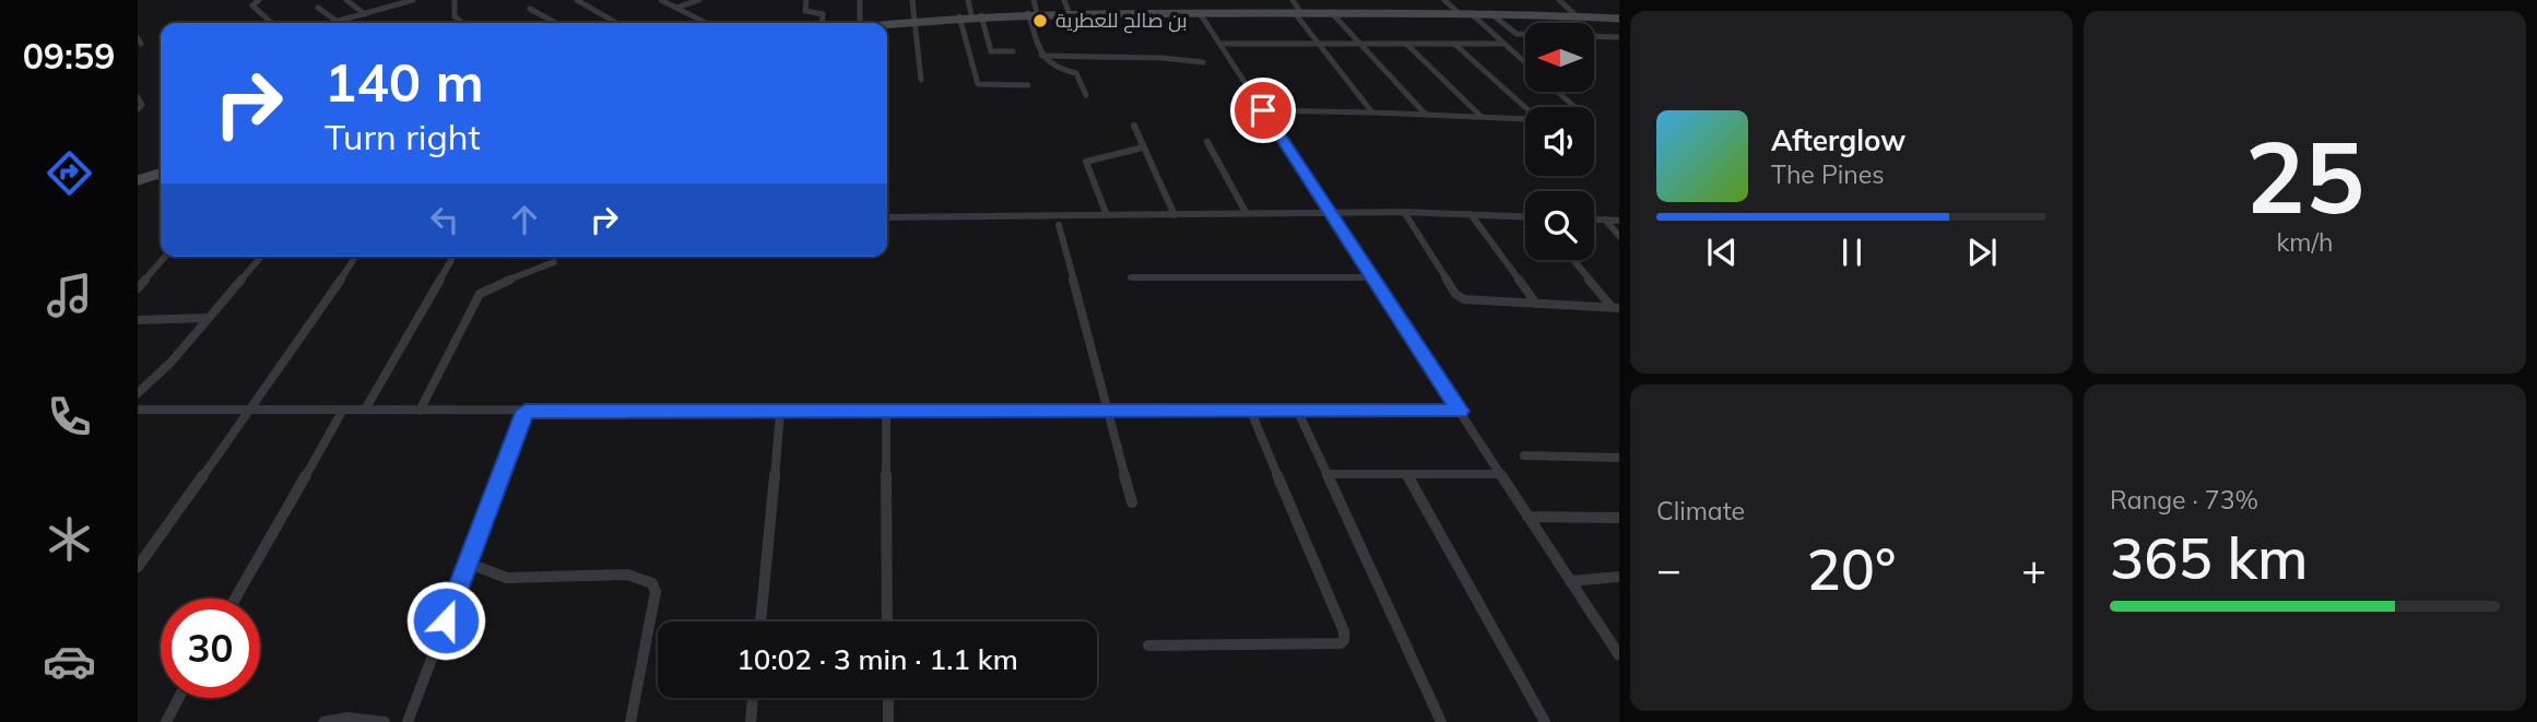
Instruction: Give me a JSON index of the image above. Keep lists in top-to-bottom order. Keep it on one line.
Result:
{"places":["بن صالح للعطرية"],"north":"left","page":{"tabs":"09:59","tile":[["25","km/h"],"Climate",["Range · 73%","365 km"]],"turn":["140 m","Turn right"],"song":["Afterglow","The Pines"],"heat":["−","20°","+"],"limit":"30","trip":"10:02 · 3 min · 1.1 km"}}
